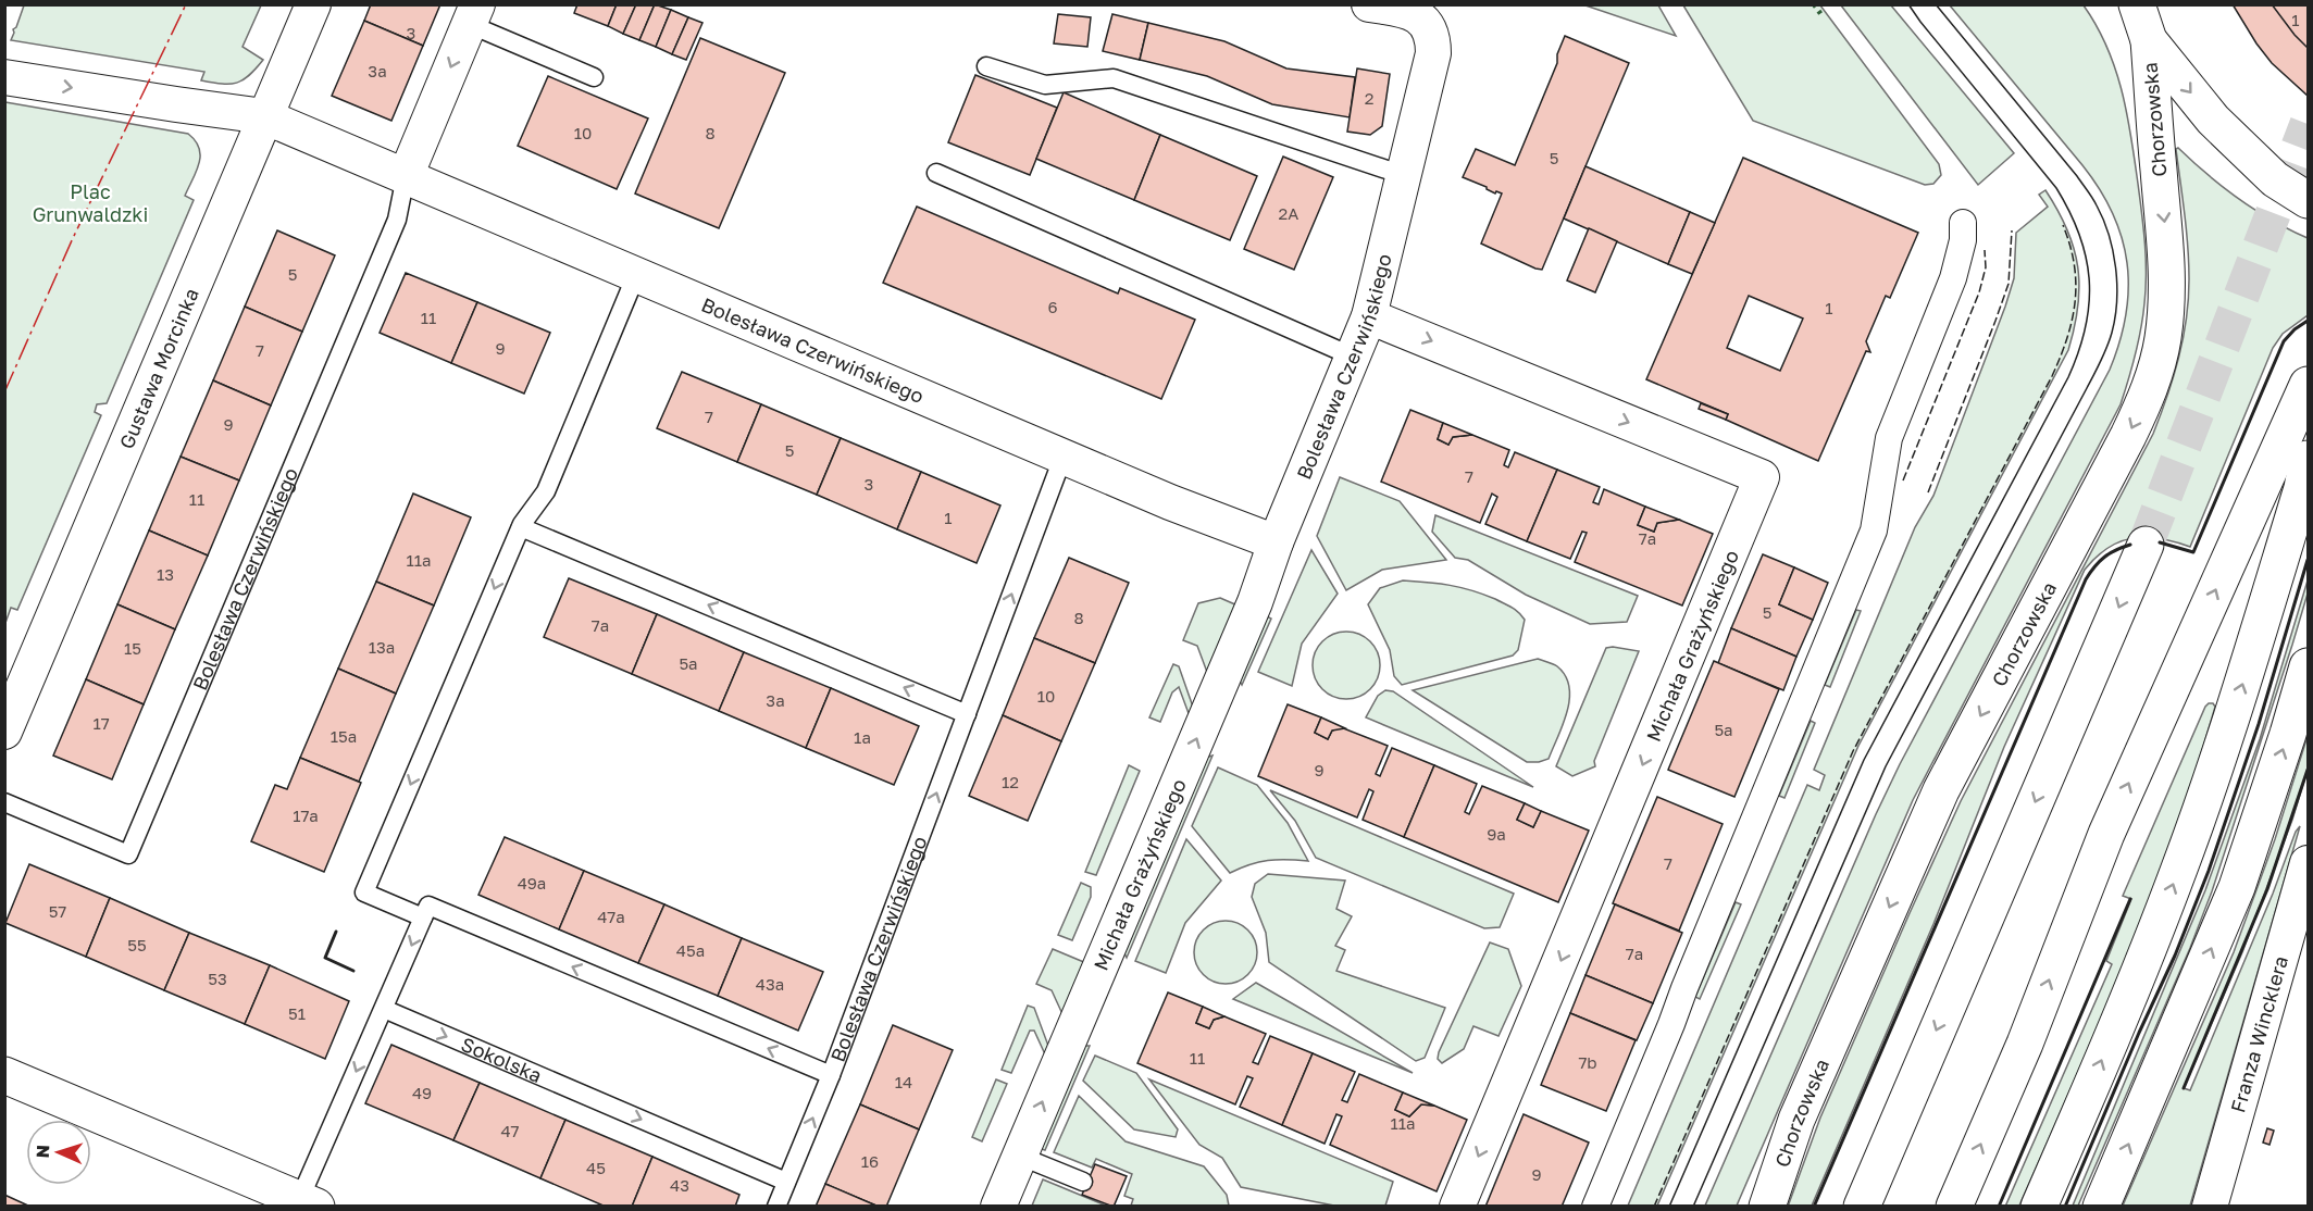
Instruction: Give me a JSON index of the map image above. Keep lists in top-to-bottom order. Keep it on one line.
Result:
{"streets":{"main road":["Chorzowska"],"street":["Bolesława Czerwińskiego","Gustawa Morcinka","Michała Grażyńskiego","Franza Wincklera"],"lane":["Sokolska"]},"crossings":[["Bolesława Czerwińskiego","Gustawa Morcinka"],["Bolesława Czerwińskiego","Michała Grażyńskiego"],["Bolesława Czerwińskiego","Sokolska"]],"parks":["Plac Grunwaldzki"],"house_numbers":["1","3","3a","2","10","8","5","2A","5","6","1","11","9","7","7","9","5","7","3","11","1","7a","11a","13","5","8","7a","13a","15","5a","10","3a","17","5a","15a","1a","9","12","17a","9a","7","49a","57","47a","55","45a","7a","53","43a","51","11","7b","14","49","11a","47","16","45","9","43"],"north":"left"}
